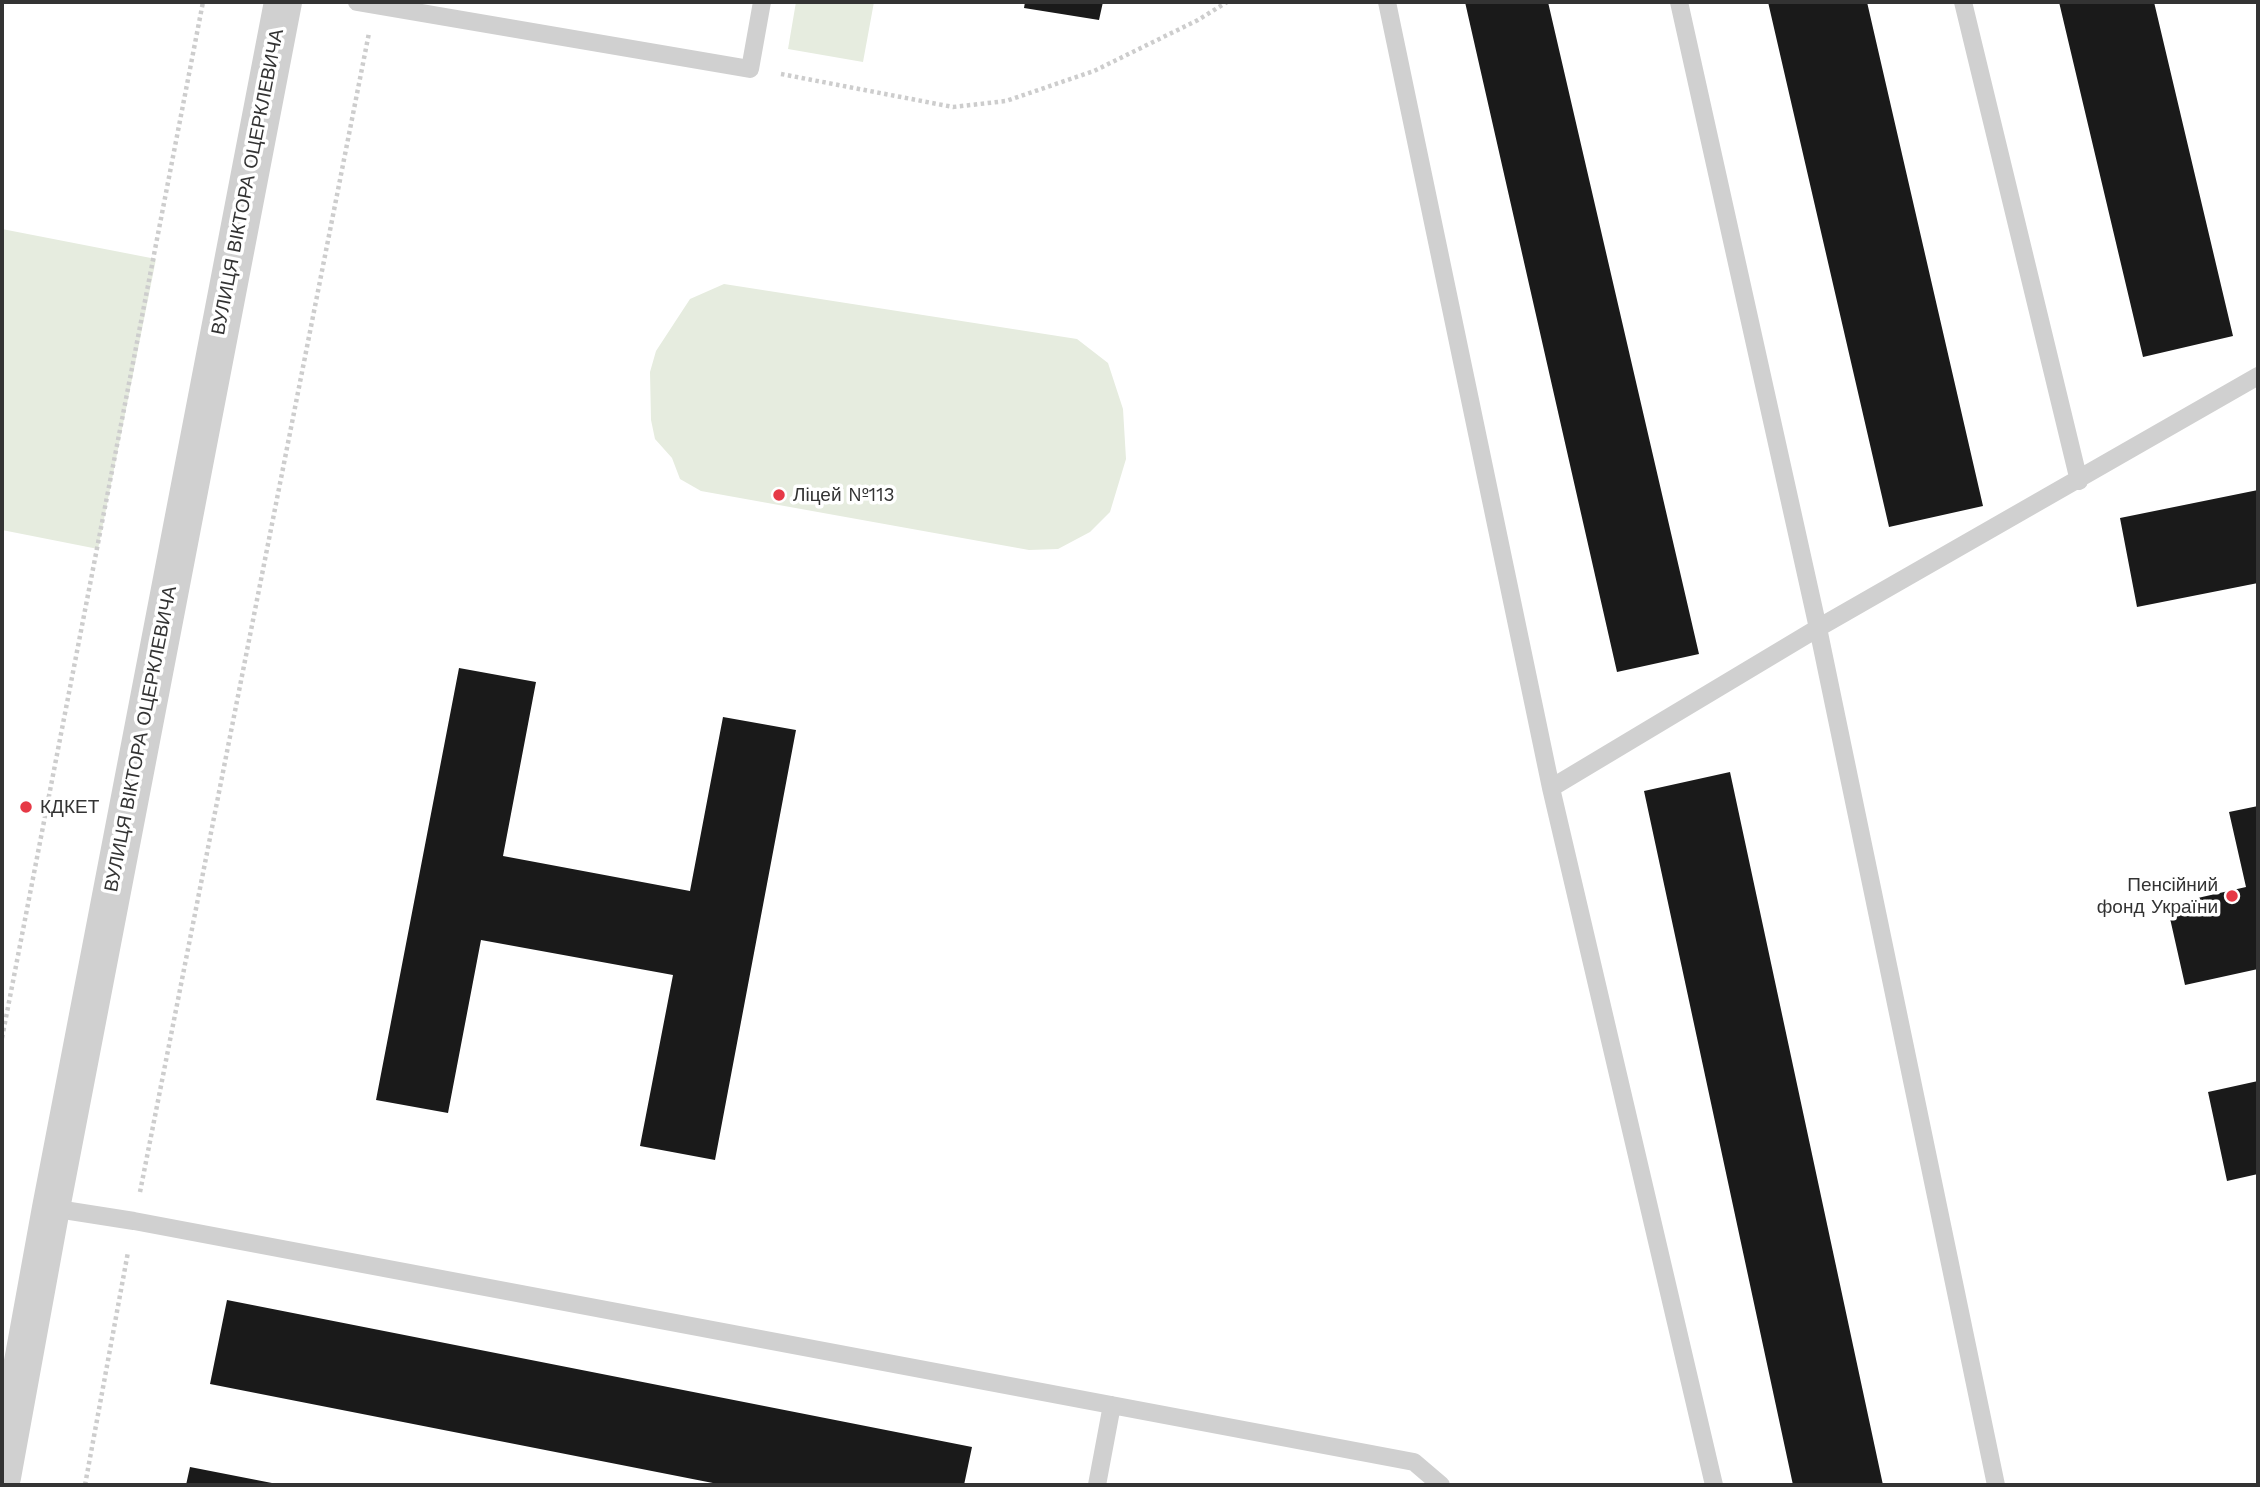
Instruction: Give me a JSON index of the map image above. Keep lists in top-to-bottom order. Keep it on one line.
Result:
{"streets":{"street":["ВУЛИЦЯ ВІКТОРА ОЦЕРКЛЕВИЧА"]},"places":["Ліцей №113","КДКЕТ","Пенсійний фонд України"]}
